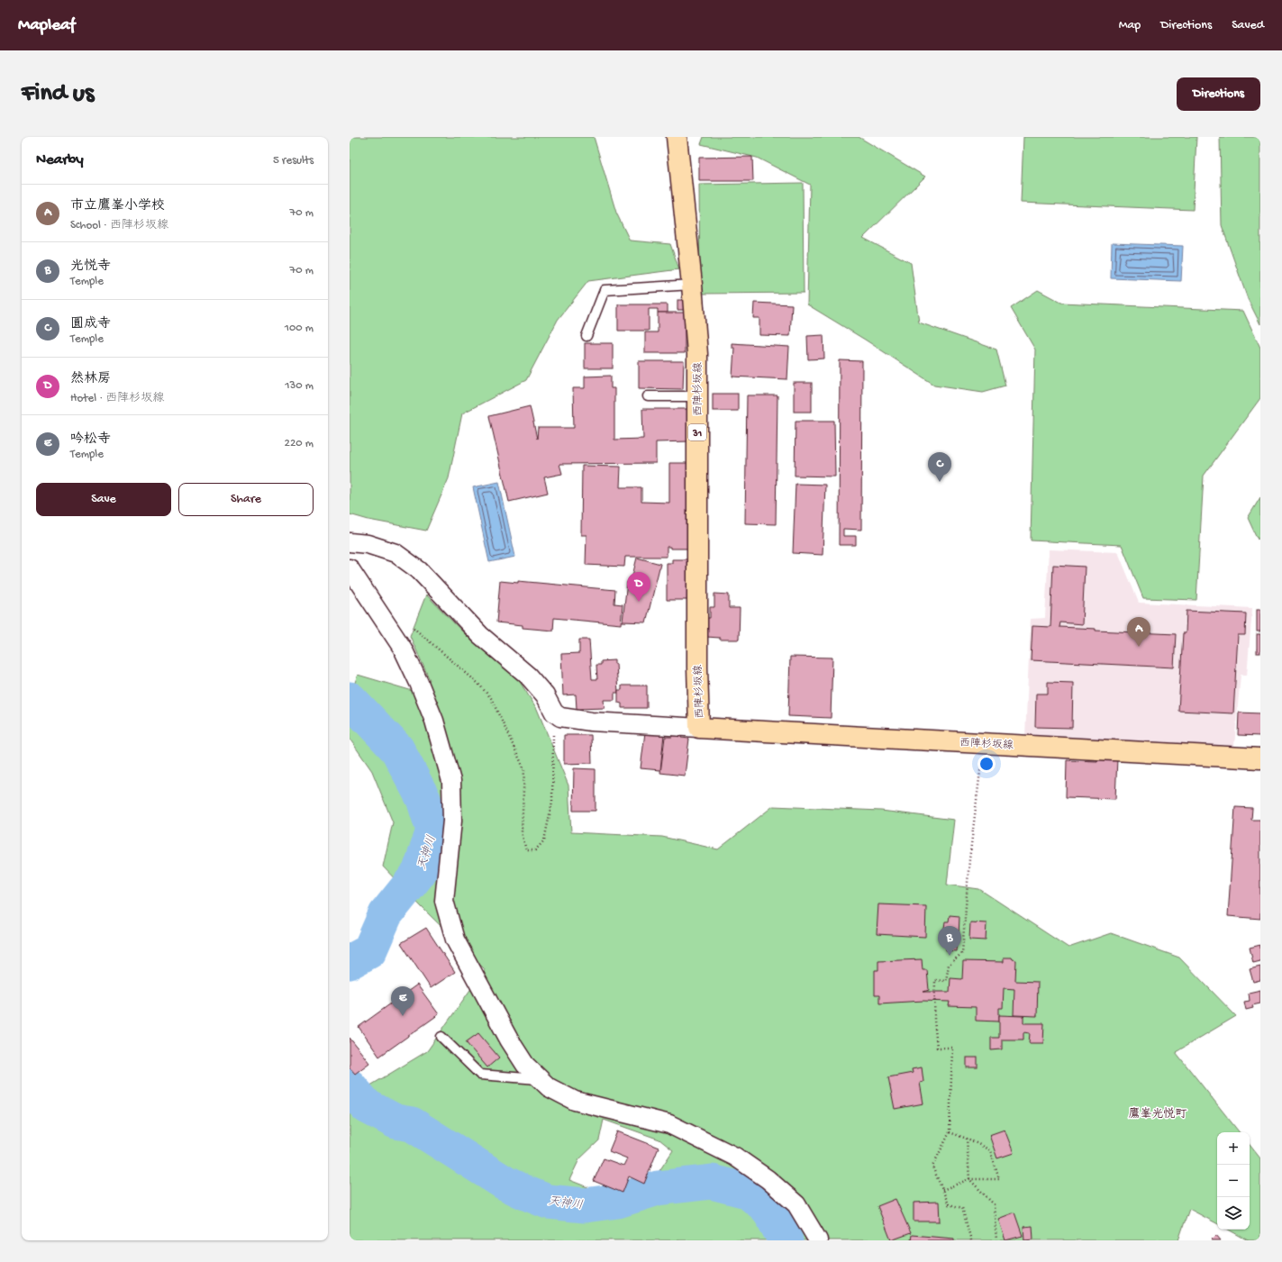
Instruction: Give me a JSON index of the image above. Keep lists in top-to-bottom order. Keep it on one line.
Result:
{"streets":{"main road":["西陣杉坂線","31"]},"districts":["鷹峯光悦町"],"water":["天神川"],"page":{"header":"Mapleaf","nav":["Map","Directions","Saved"],"buttons":["Directions",["Save","Share"]],"title":"Find us","heading":["Nearby","5 results"],"list":[{"mark":"A","name":"市立鷹峯小学校","note":"School · 西陣杉坂線","value":"70 m"},{"mark":"B","name":"光悦寺","note":"Temple","value":"70 m"},{"mark":"C","name":"圓成寺","note":"Temple","value":"100 m"},{"mark":"D","name":"然林房","note":"Hotel · 西陣杉坂線","value":"130 m"},{"mark":"E","name":"吟松寺","note":"Temple","value":"220 m"}],"pins":["C","D","A","B","E"],"map_buttons":["+","−"]}}
